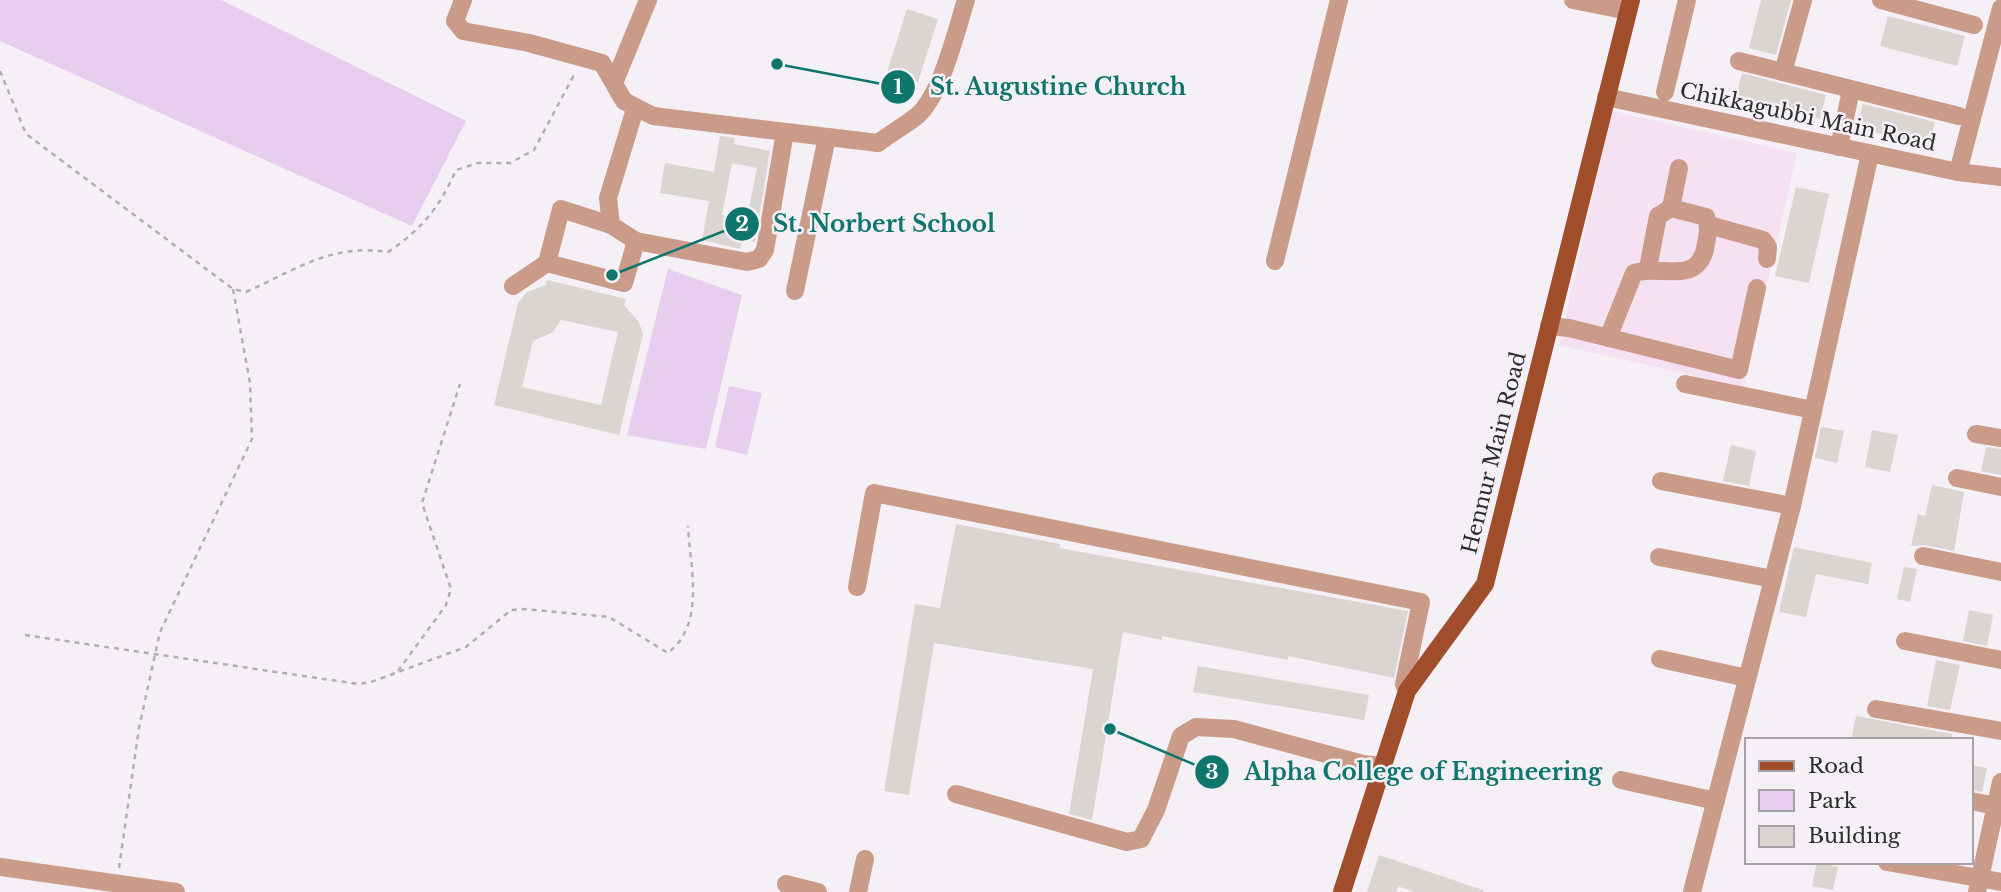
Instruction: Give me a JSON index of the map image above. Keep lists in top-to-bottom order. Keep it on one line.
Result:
{"streets":{"main road":["Hennur Main Road"],"street":["Chikkagubbi Main Road"]},"crossings":[["Chikkagubbi Main Road","Hennur Main Road"]],"places":["St. Augustine Church","St. Norbert School","Alpha College of Engineering"],"legend":["Road","Park","Building"]}
